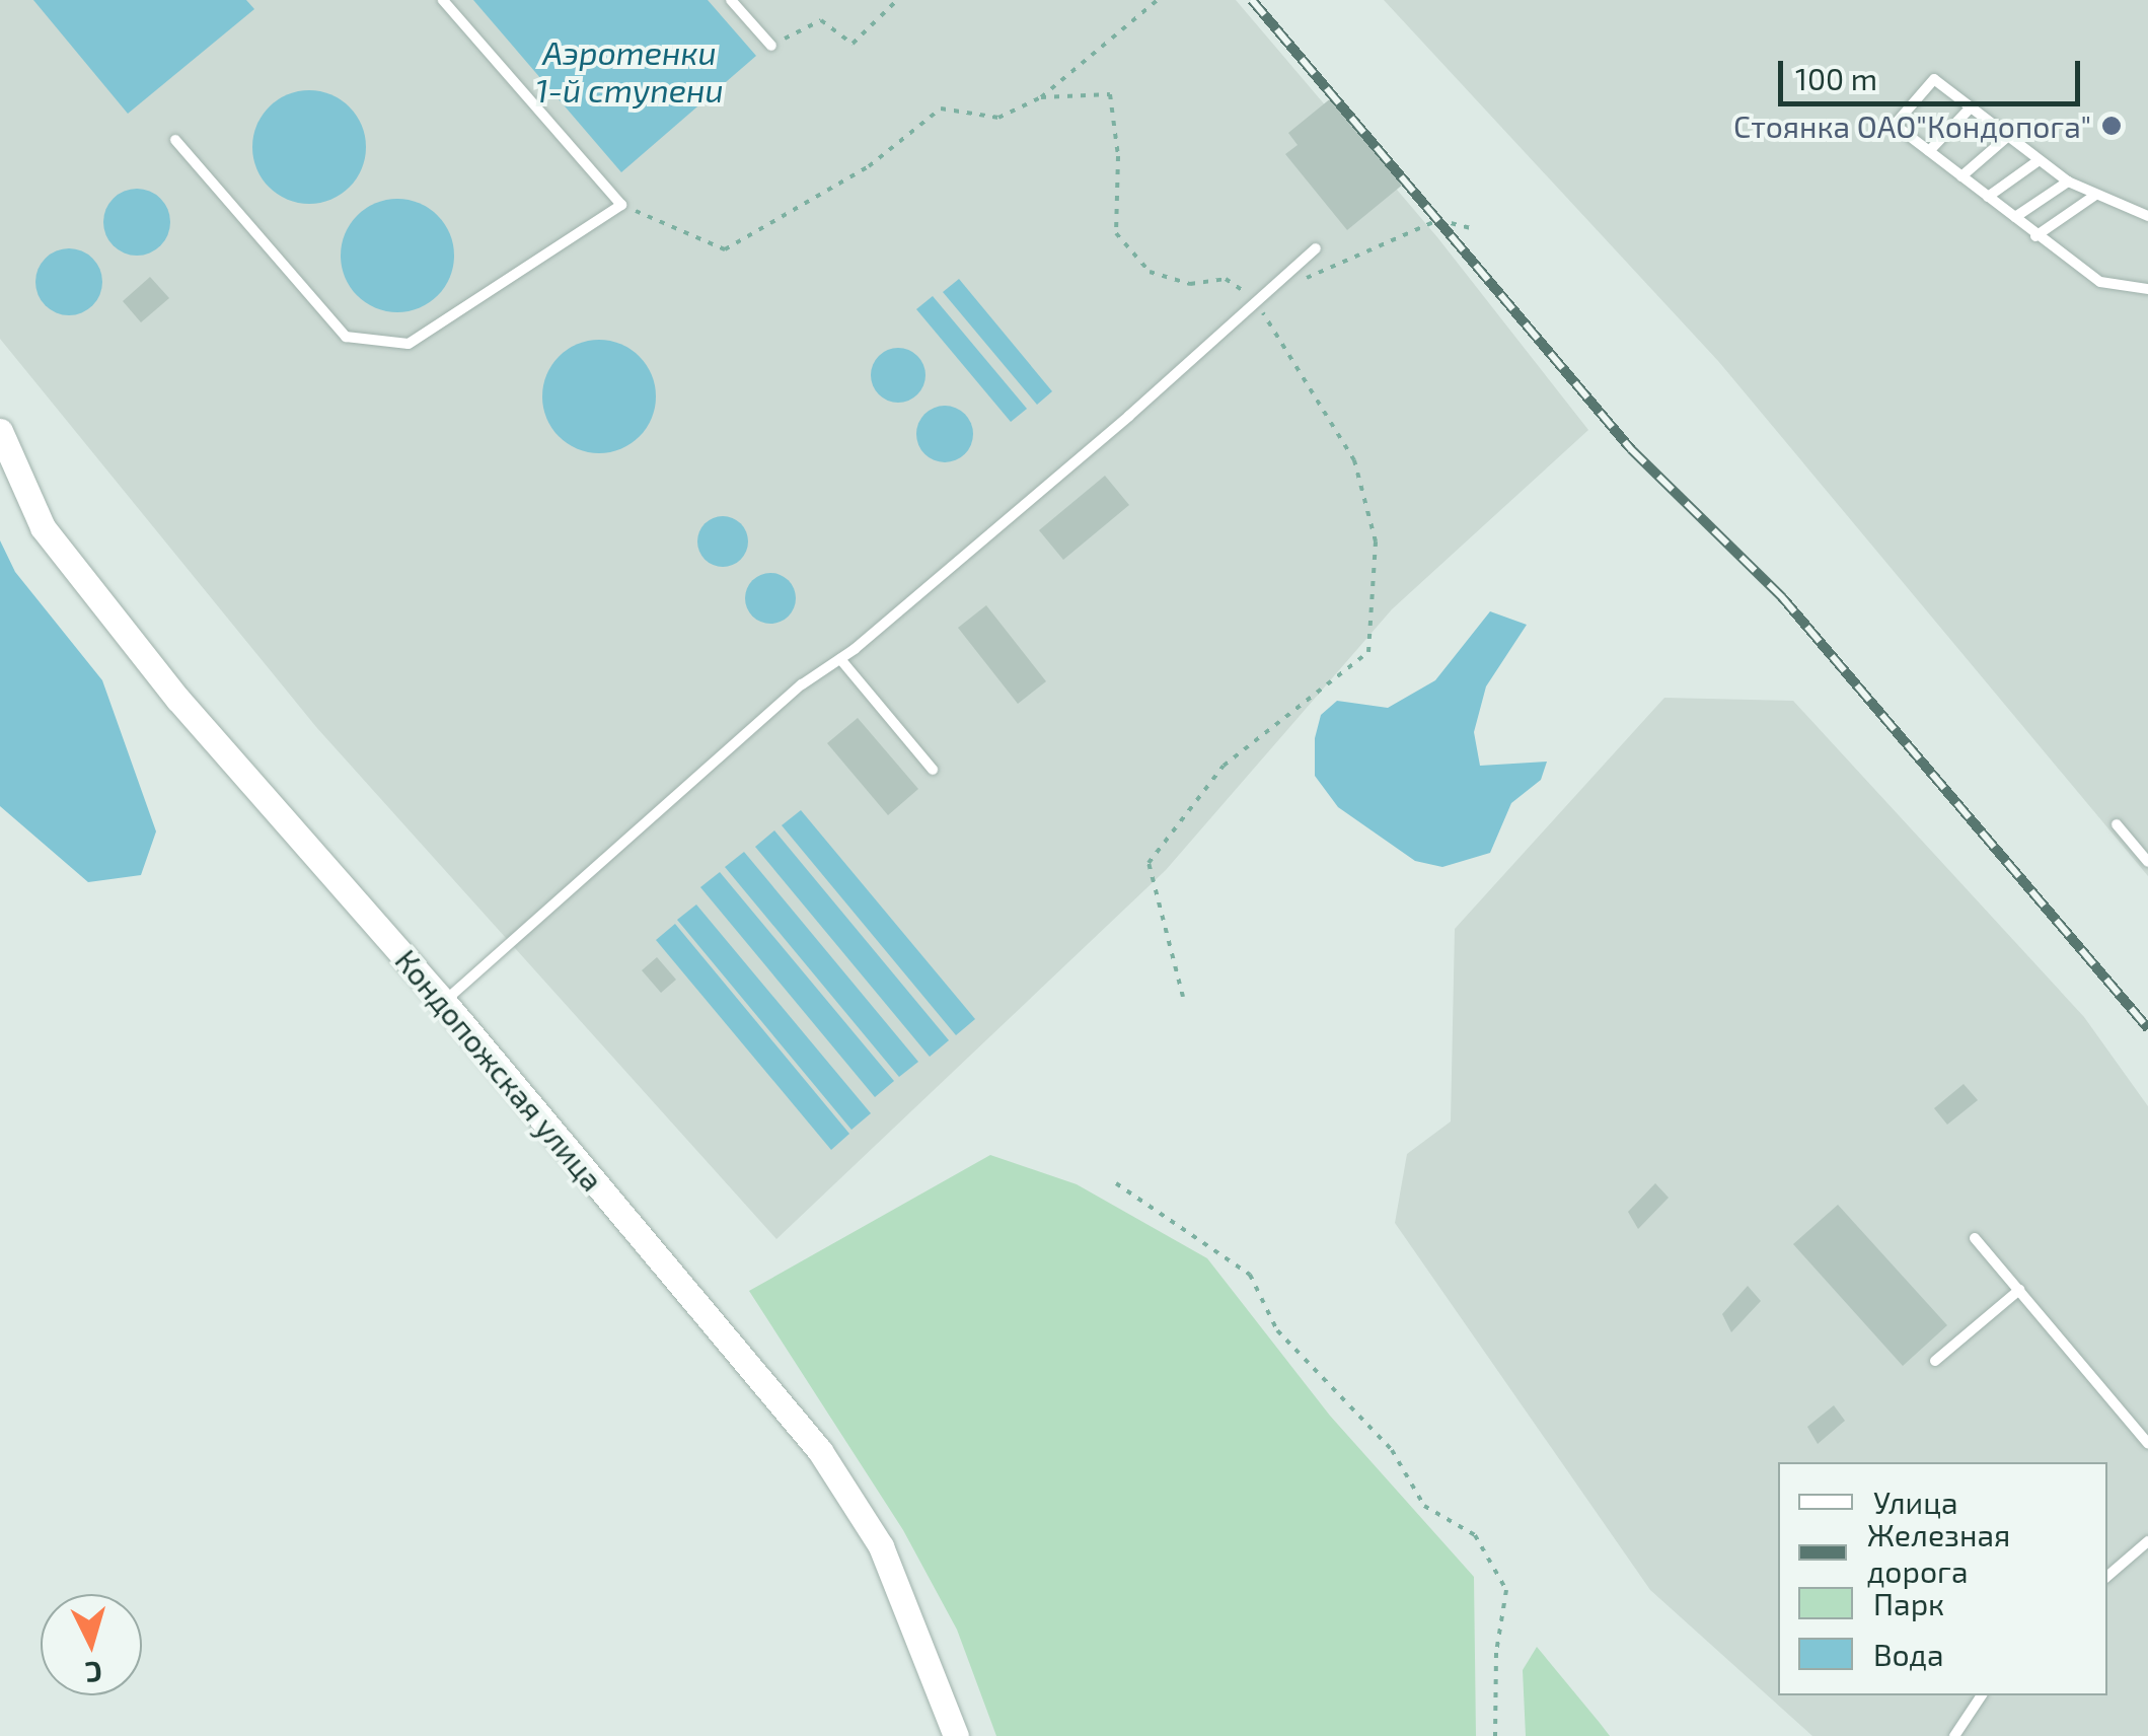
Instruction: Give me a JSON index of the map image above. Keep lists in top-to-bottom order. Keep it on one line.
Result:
{"streets":{"street":["Кондопожская улица"]},"water":["Аэротенки 1-й ступени"],"places":["Стоянка ОАО\"Кондопога\""],"legend":["Улица","Железная дорога","Парк","Вода"],"scale_bar":"100 m","north":"bottom"}
